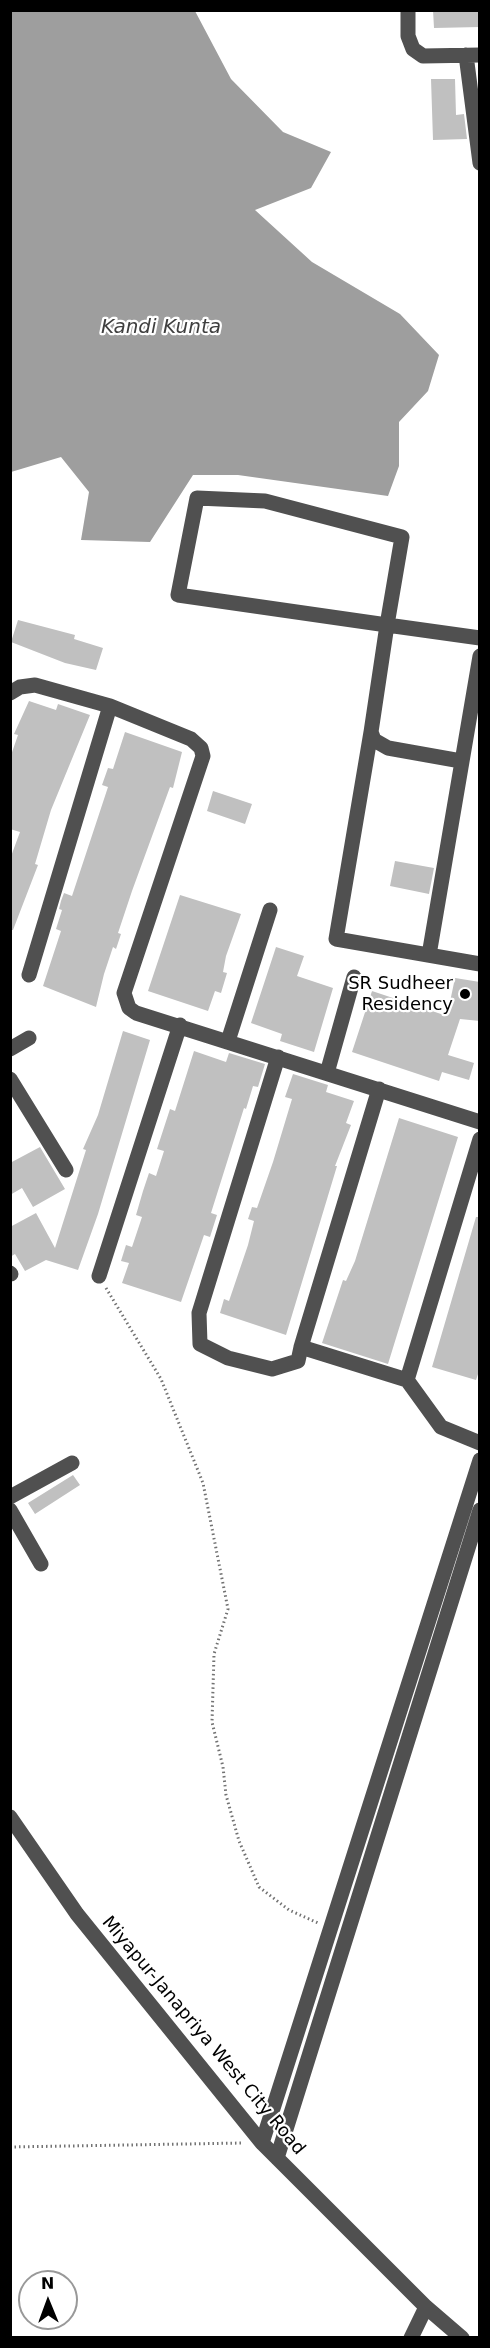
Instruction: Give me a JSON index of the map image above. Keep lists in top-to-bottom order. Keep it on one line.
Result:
{"streets":{"street":["Miyapur-Janapriya West City Road"]},"water":["Kandi Kunta"],"places":["SR Sudheer Residency"],"north":"top"}
